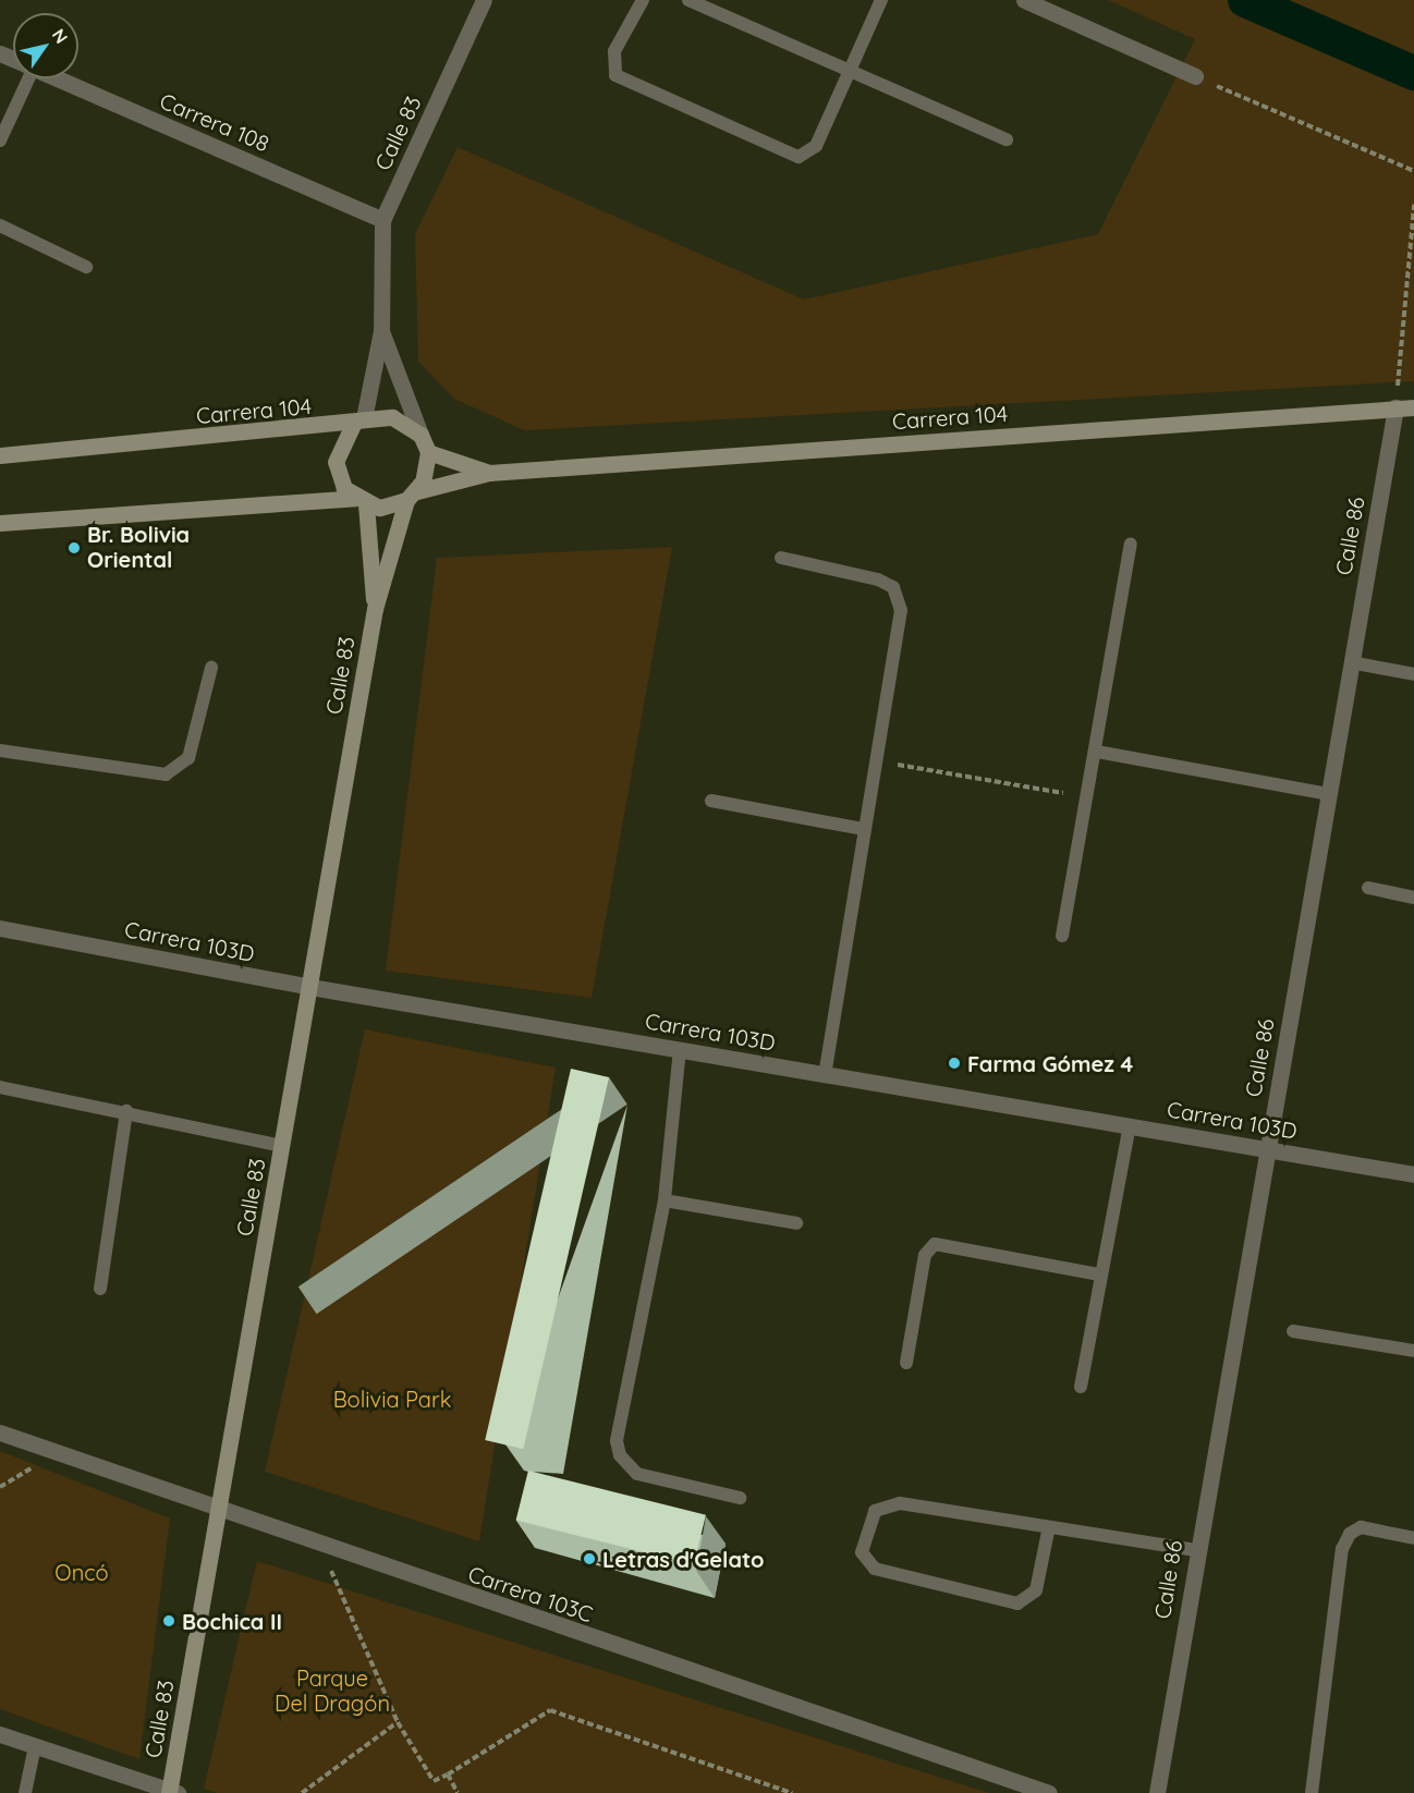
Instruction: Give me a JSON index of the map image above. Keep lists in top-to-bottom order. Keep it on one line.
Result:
{"streets":{"street":["Carrera 108","Calle 83","Carrera 104","Calle 86","Carrera 103D","Carrera 103C"]},"crossings":[["Carrera 108","Calle 83"],["Calle 83","Carrera 104"],["Calle 83","Carrera 103D"],["Calle 83","Carrera 103C"],["Carrera 104","Calle 86"],["Calle 86","Carrera 103D"]],"parks":["Bolivia Park","Oncó","Parque Del Dragón"],"places":["Br. Bolivia Oriental","Farma Gómez 4","Letras d'Gelato","Bochica II"],"north":"top right"}
